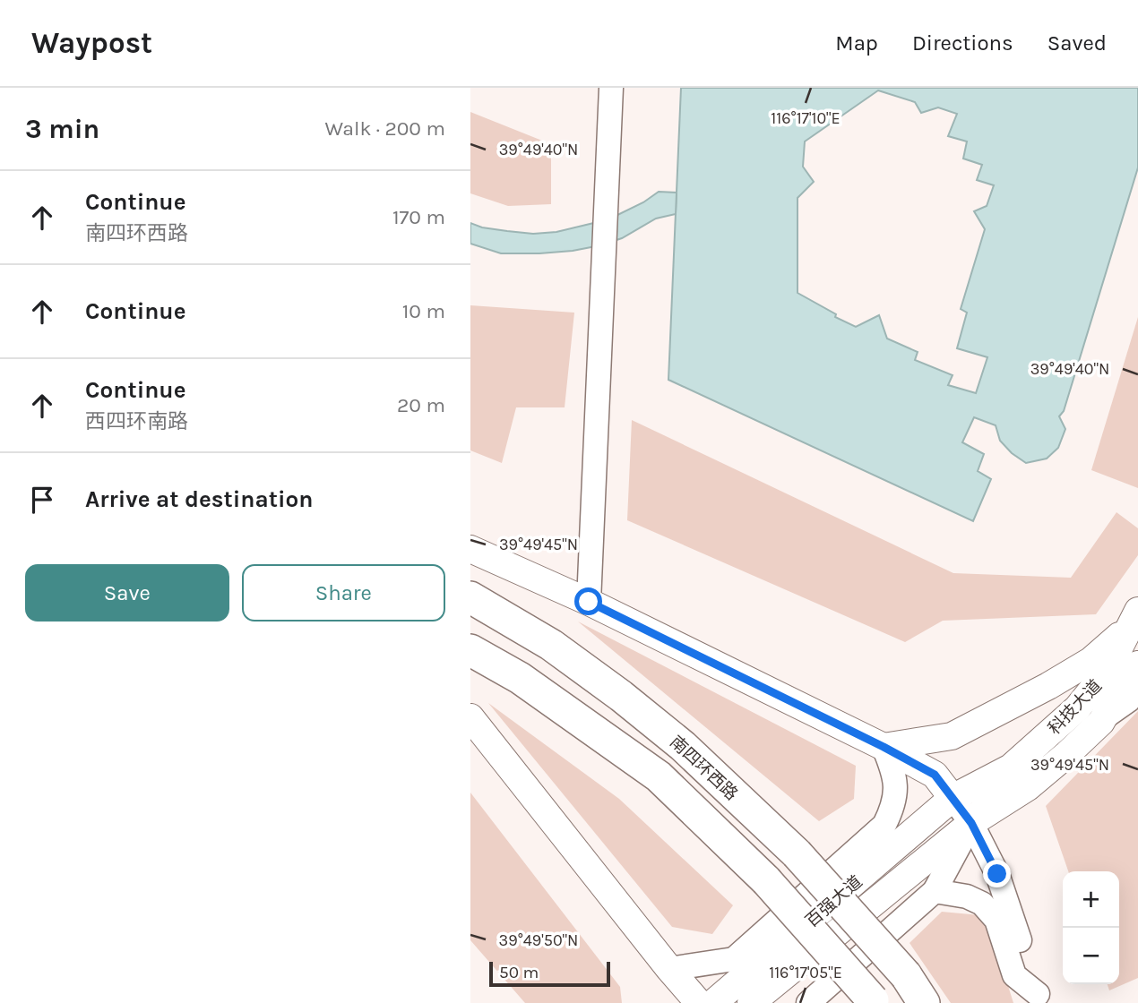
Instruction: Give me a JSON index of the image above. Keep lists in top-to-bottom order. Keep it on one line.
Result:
{"streets":{"highway":["南四环西路"],"main road":["科技大道","百强大道"]},"crossings":[["科技大道","百强大道"]],"scale_bar":"50 m","page":{"header":"Waypost","nav":["Map","Directions","Saved"],"heading":["3 min","Walk · 200 m"],"list":[["Continue","南四环西路","170 m"],["Continue","10 m"],["Continue","西四环南路","20 m"],"Arrive at destination"],"buttons":["Save","Share"],"map_buttons":["+","−"],"scale":"50 m"},"coordinates":["116°17'10\"E","39°49'40\"N","39°49'45\"N","39°49'50\"N","116°17'05\"E"]}
